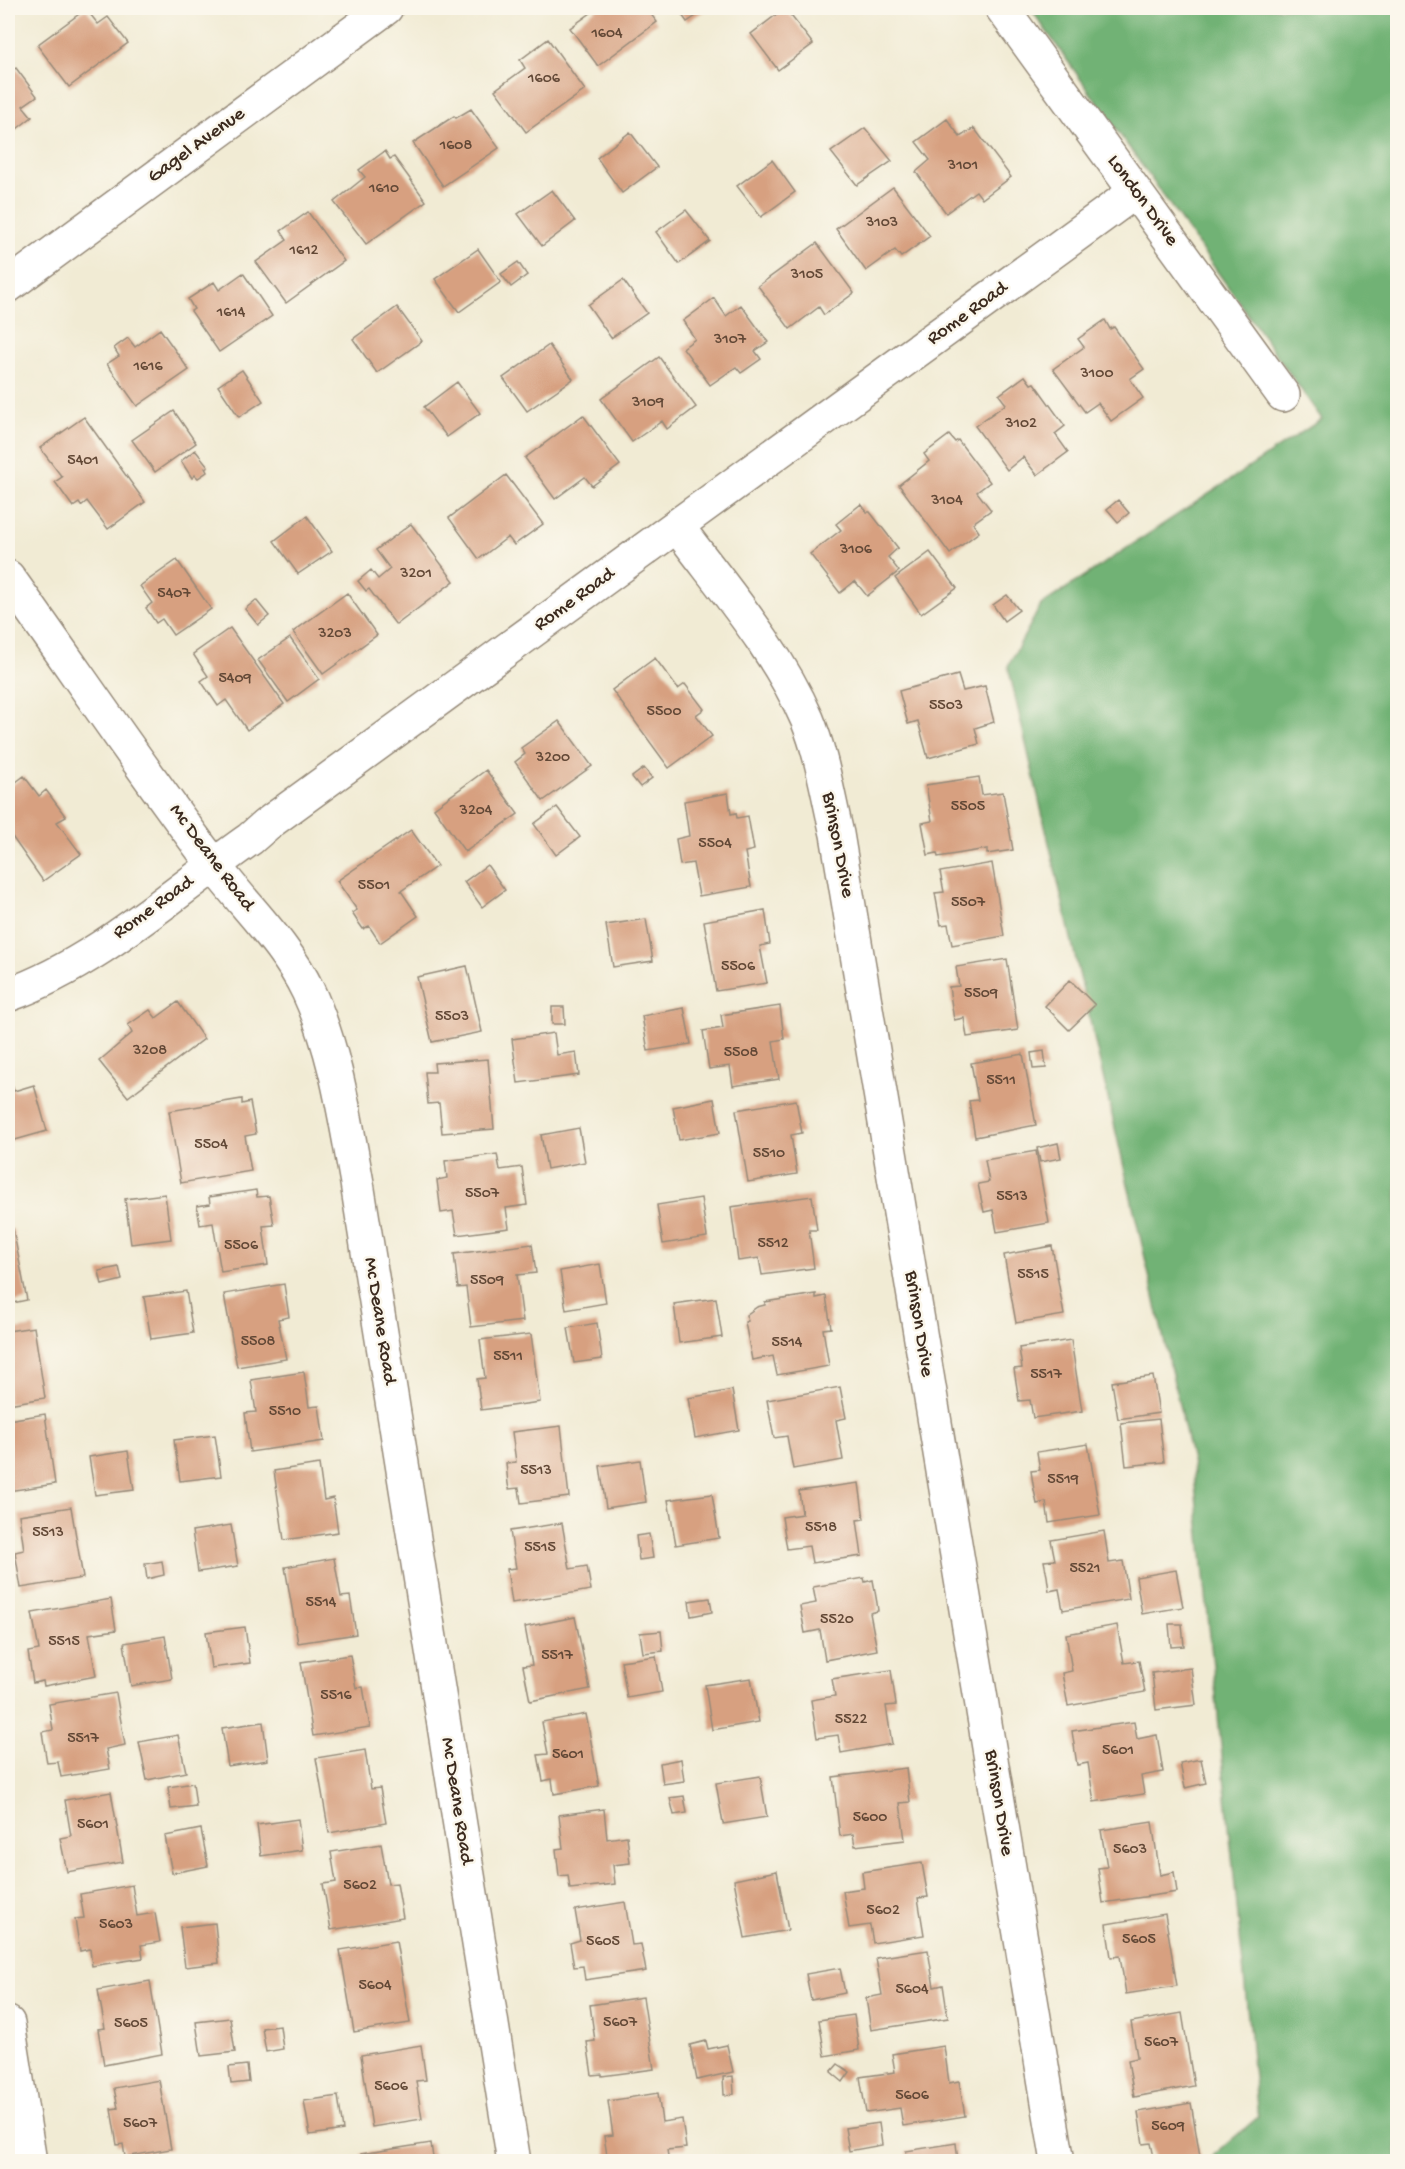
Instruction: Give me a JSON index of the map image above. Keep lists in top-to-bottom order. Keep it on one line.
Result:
{"streets":{"street":["Gagel Avenue","London Drive","Rome Road","Brinson Drive","Mc Deane Road"]},"crossings":[["London Drive","Rome Road"],["Rome Road","Brinson Drive"],["Rome Road","Mc Deane Road"]],"house_numbers":["1604","1606","1608","3101","1610","3103","1612","3105","1614","3107","1616","3100","3109","3102","5401","3104","3106","3201","5407","3203","5409","5503","5500","3200","5505","3204","5504","5501","5507","5506","5509","5503","3208","5508","5511","5504","5510","5507","5513","5512","5506","5515","5509","5508","5514","5511","5517","5510","5513","5519","5518","5513","5515","5521","5514","5520","5515","5517","5516","5522","5517","5601","5601","5600","5601","5603","5602","5602","5603","5605","5605","5604","5604","5607","5605","5607","5606","5606","5607","5609"]}
